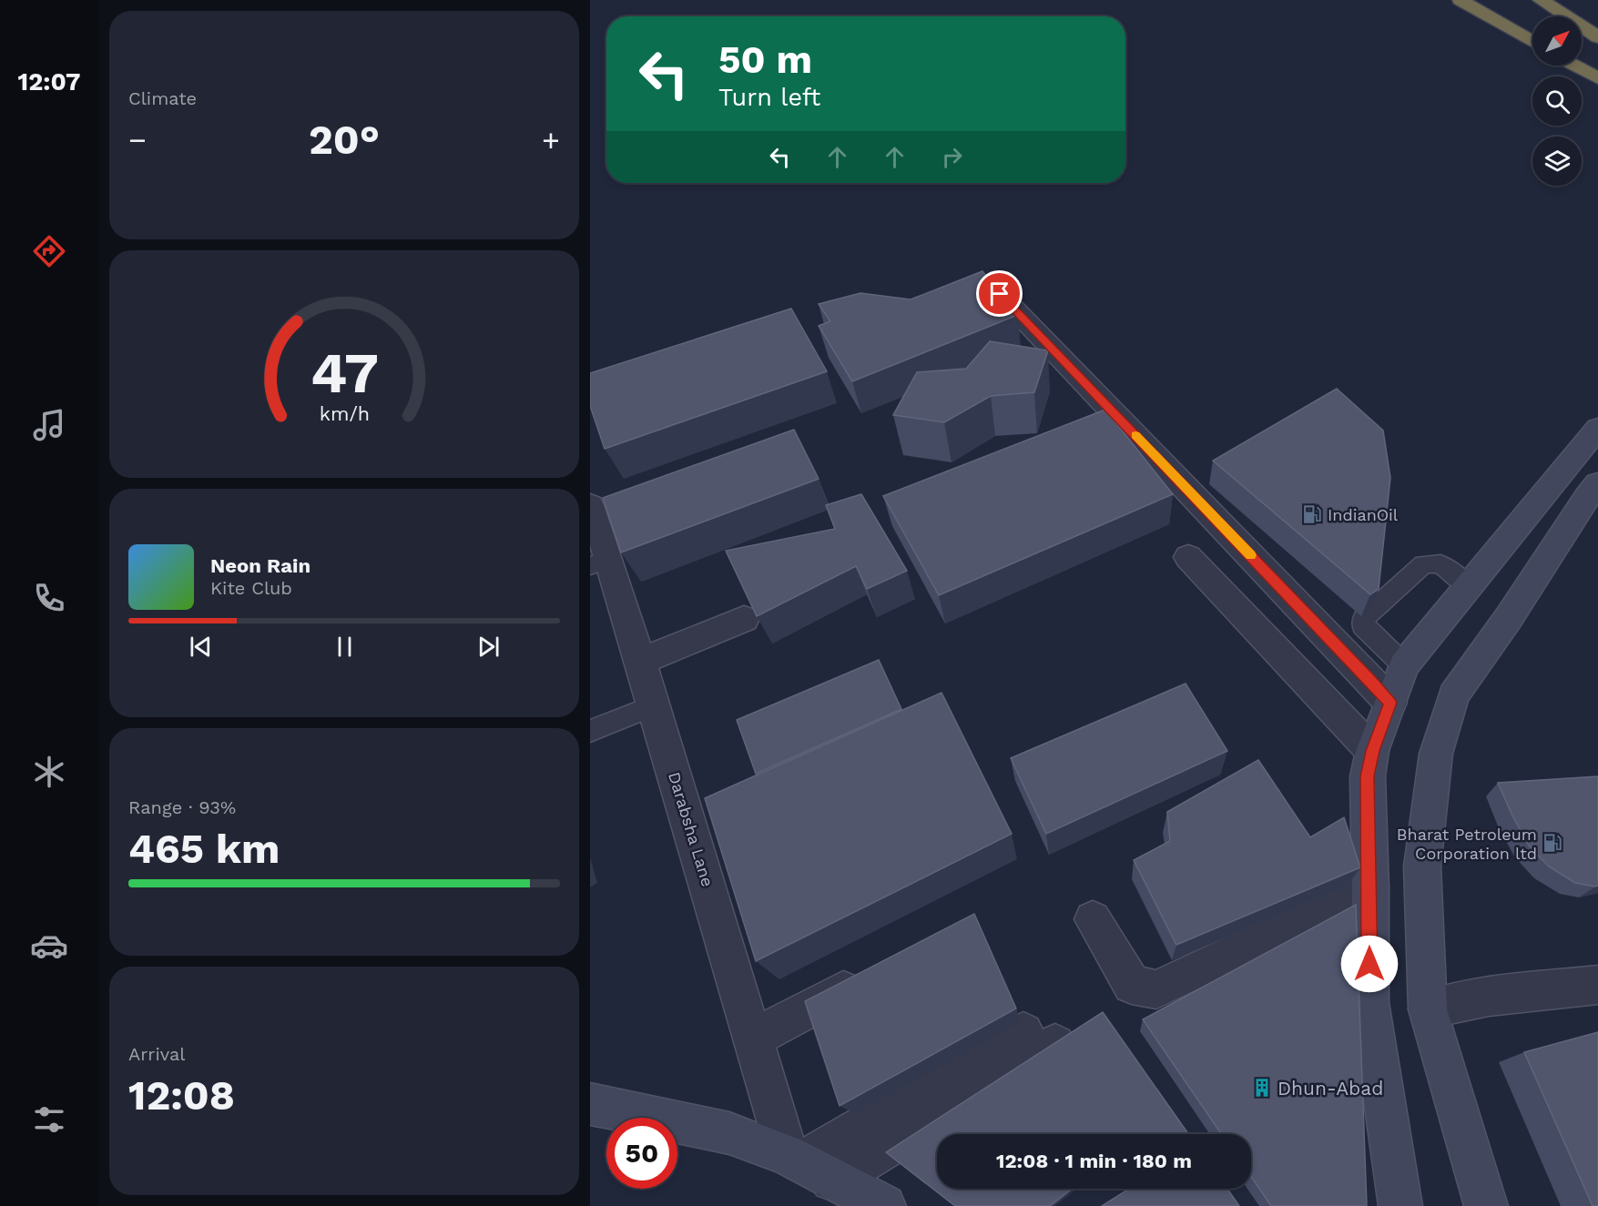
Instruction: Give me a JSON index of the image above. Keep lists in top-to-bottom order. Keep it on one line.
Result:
{"streets":{"street":["Darabsha Lane"]},"places":{"fuel station":["IndianOil","Bharat Petroleum Corporation ltd"],"building":["Dhun-Abad"]},"north":"top right","page":{"tabs":"12:07","tile":["Climate",["Range · 93%","465 km"],["Arrival","12:08"]],"turn":["50 m","Turn left"],"heat":["−","20°","+"],"song":["Neon Rain","Kite Club"],"limit":"50","trip":"12:08 · 1 min · 180 m","gauge":["47","km/h"]}}
